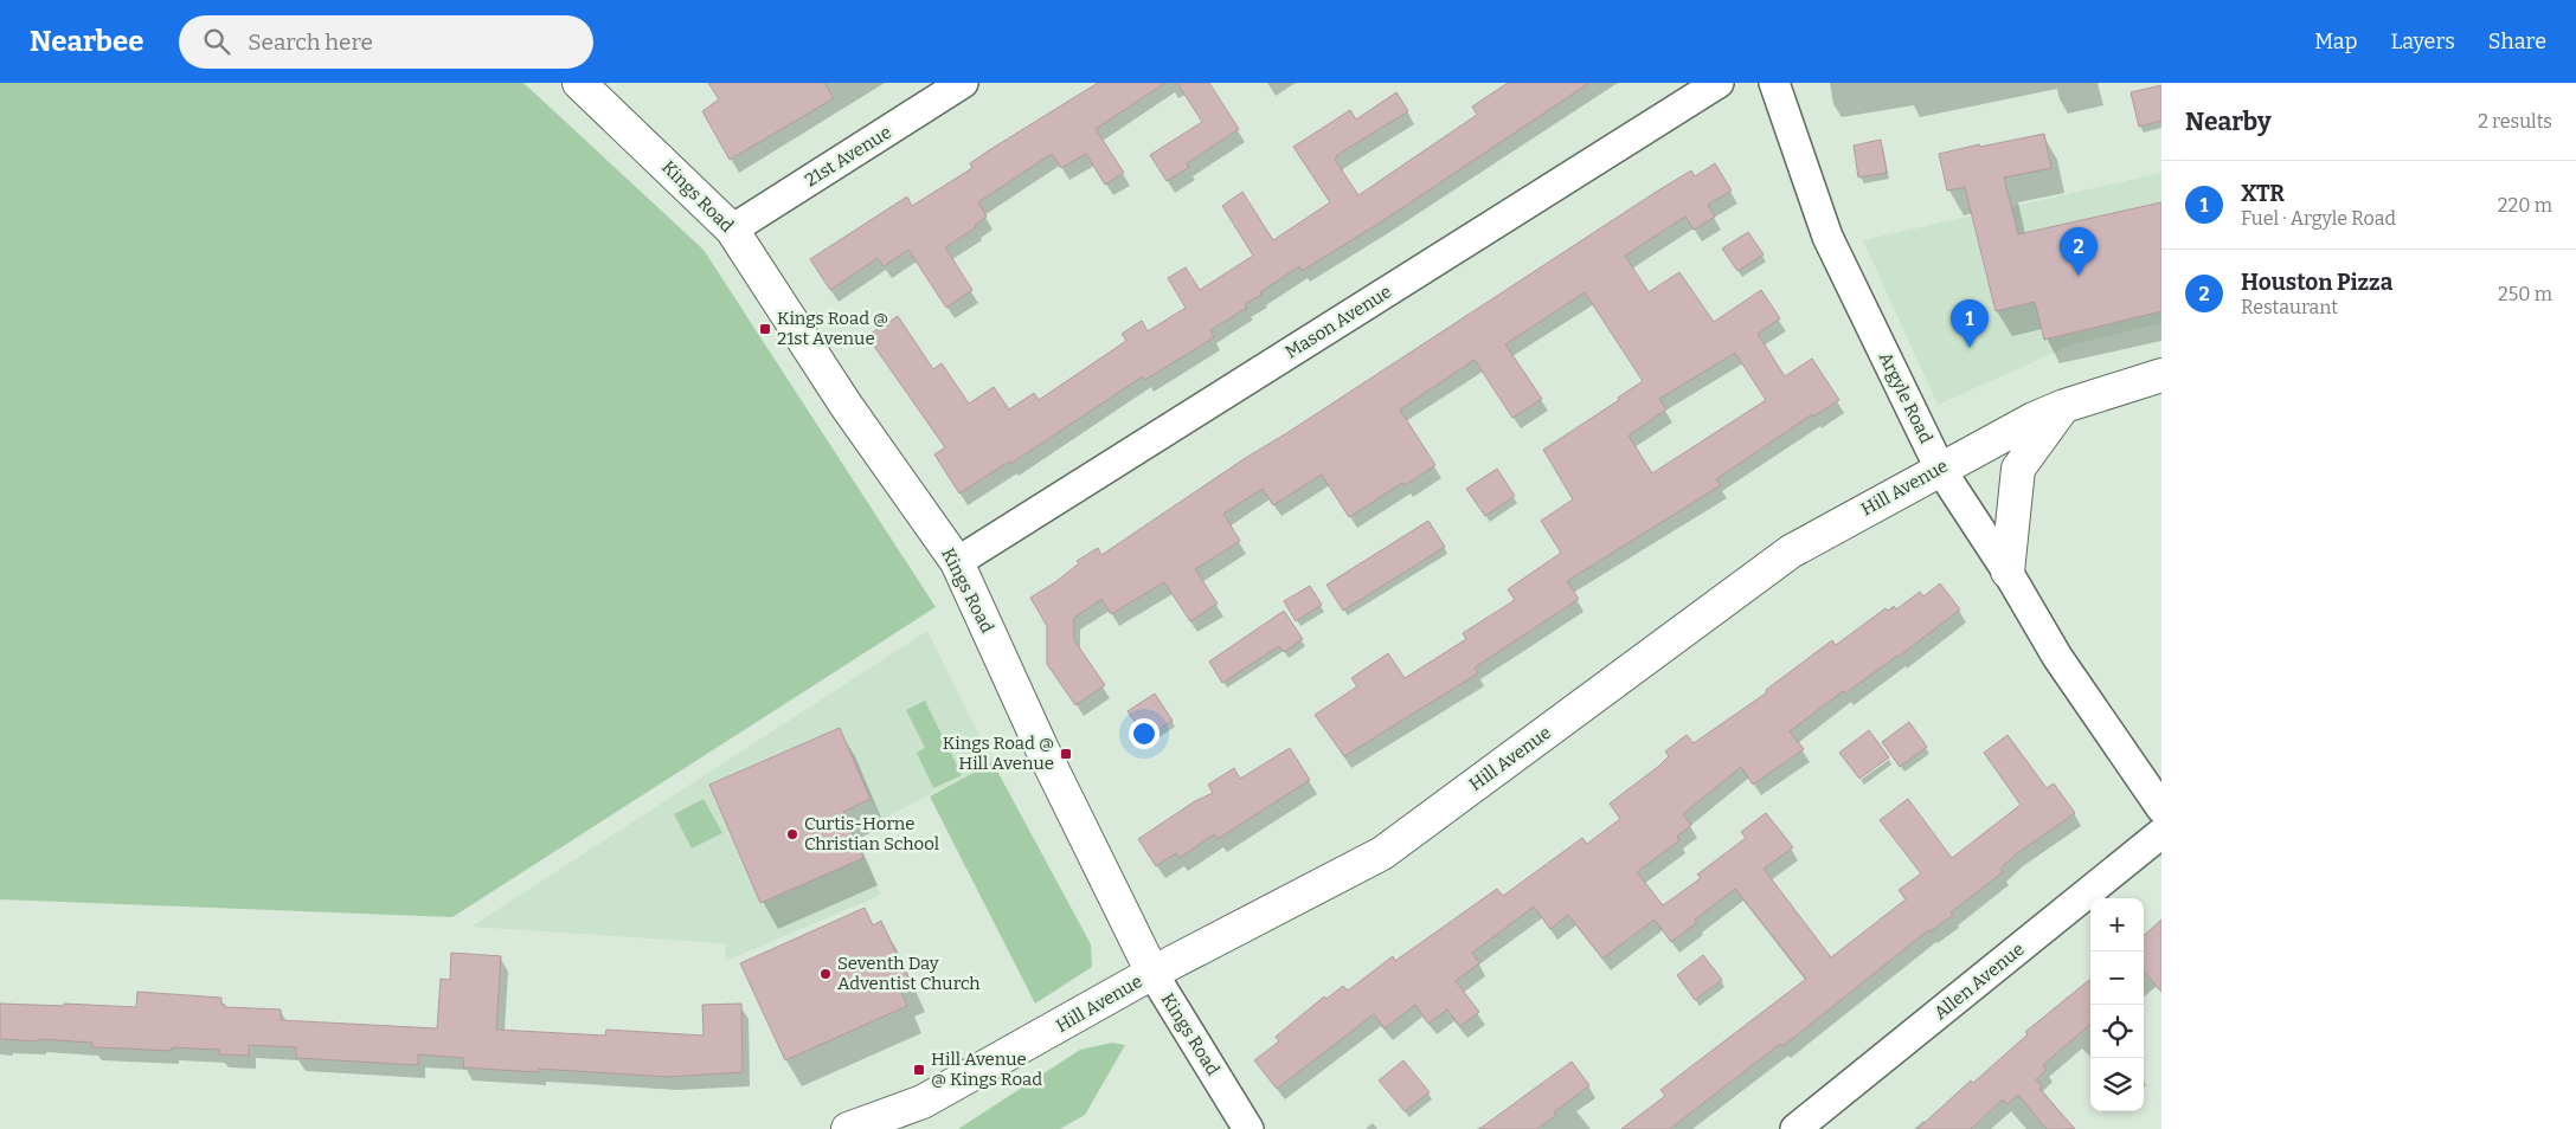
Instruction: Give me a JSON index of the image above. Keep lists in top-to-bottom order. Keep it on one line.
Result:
{"streets":{"street":["21st Avenue","Kings Road","Mason Avenue","Argyle Road","Hill Avenue","Allen Avenue"]},"crossings":[["21st Avenue","Kings Road"],["Kings Road","Mason Avenue"],["Kings Road","Hill Avenue"],["Argyle Road","Hill Avenue"]],"places":{"transit":["Kings Road @ 21st Avenue","Kings Road @ Hill Avenue","Hill Avenue @ Kings Road"],"other":["Curtis-Horne Christian School","Seventh Day Adventist Church"]},"page":{"header":"Nearbee","search":"Search here","nav":["Map","Layers","Share"],"heading":["Nearby","2 results"],"list":[{"mark":"1","name":"XTR","note":"Fuel · Argyle Road","value":"220 m"},{"mark":"2","name":"Houston Pizza","note":"Restaurant","value":"250 m"}],"pins":["2","1"],"map_buttons":["+","−"]}}
